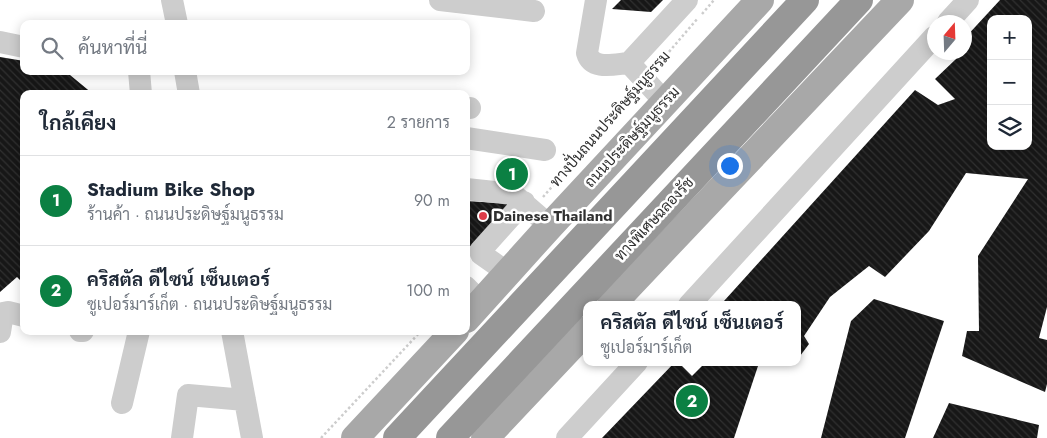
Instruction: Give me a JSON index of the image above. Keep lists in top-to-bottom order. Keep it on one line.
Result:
{"streets":{"highway":["ทางพิเศษฉลองรัช"],"main road":["ถนนประดิษฐ์มนูธรรม"],"path":["ทางปั่นถนนประดิษฐ์มนูธรรม"]},"crossings":[["ทางปั่นถนนประดิษฐ์มนูธรรม","ถนนประดิษฐ์มนูธรรม"]],"places":["Dainese Thailand"],"north":"top","page":{"map_buttons":["+","−"],"search":"ค้นหาที่นี่","heading":["ใกล้เคียง","2 รายการ"],"list":[{"mark":"1","name":"Stadium Bike Shop","note":"ร้านค้า · ถนนประดิษฐ์มนูธรรม","value":"90 m"},{"mark":"2","name":"คริสตัล ดีไซน์ เซ็นเตอร์","note":"ซูเปอร์มาร์เก็ต · ถนนประดิษฐ์มนูธรรม","value":"100 m"}],"pins":["1","2"],"popup":["คริสตัล ดีไซน์ เซ็นเตอร์","ซูเปอร์มาร์เก็ต"]}}
